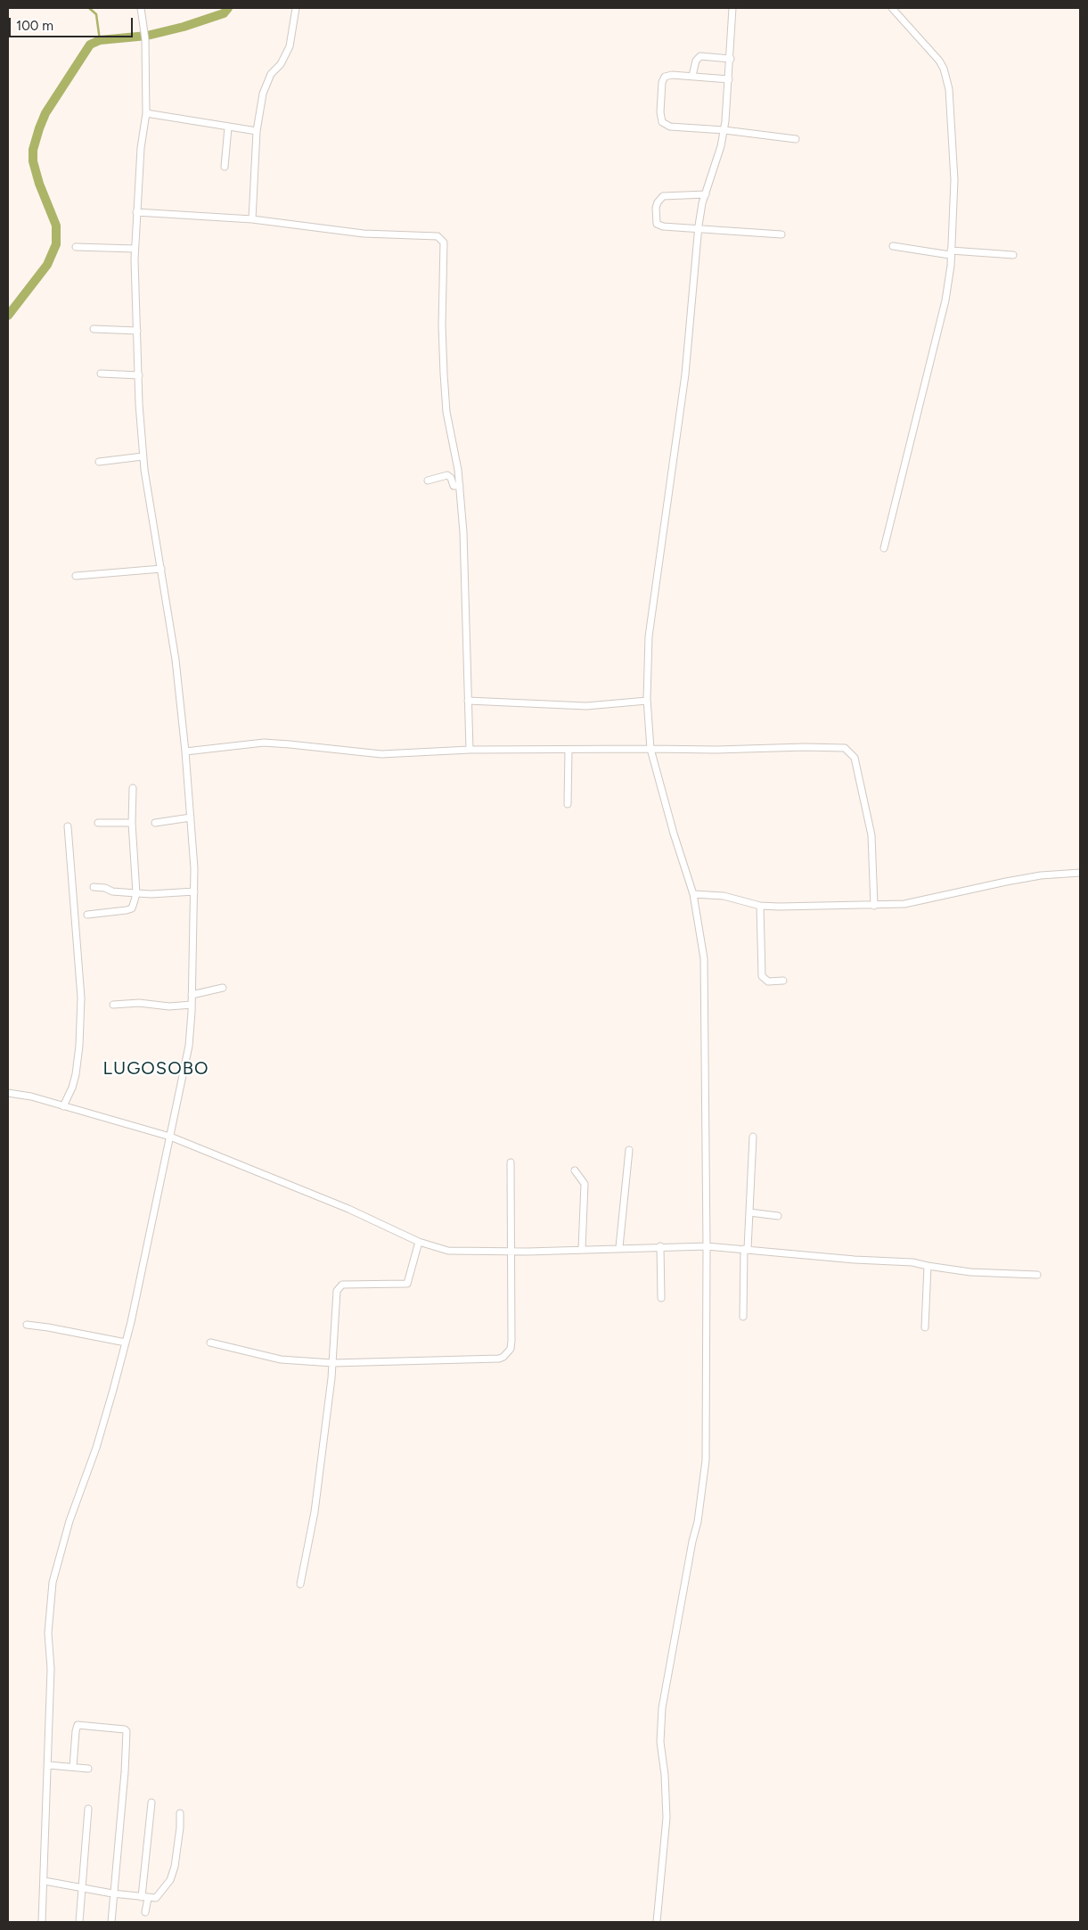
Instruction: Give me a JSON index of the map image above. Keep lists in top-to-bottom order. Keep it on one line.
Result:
{"districts":["LUGOSOBO"],"scale_bar":"100 m"}
